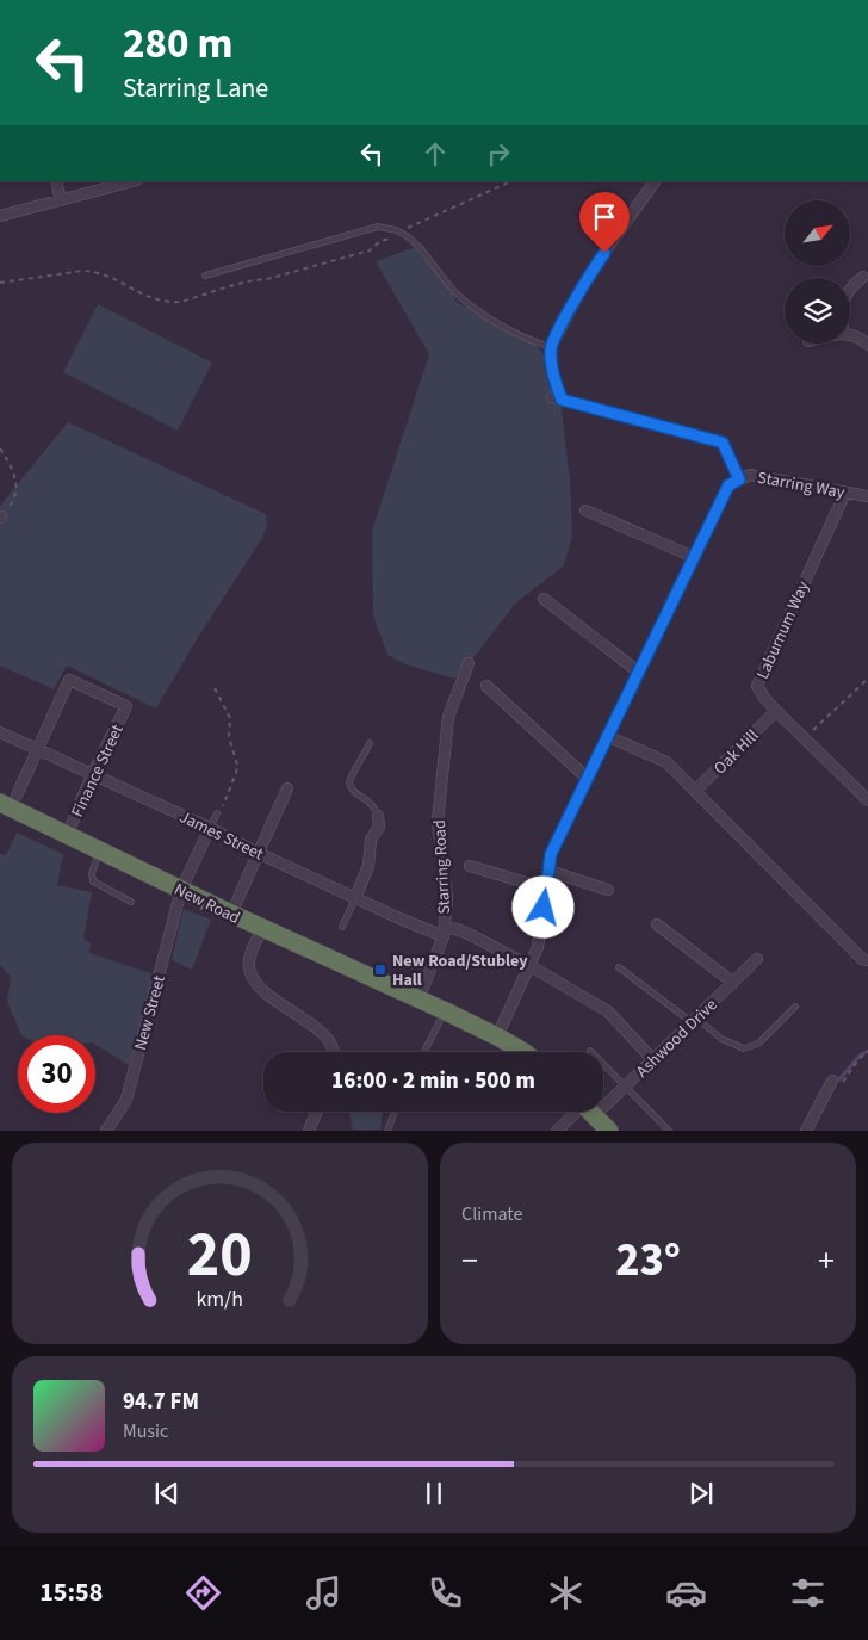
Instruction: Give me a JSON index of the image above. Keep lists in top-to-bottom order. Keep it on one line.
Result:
{"streets":{"highway":["New Road"],"street":["Starring Way","Laburnum Way","Oak Hill","Finance Street","James Street","Starring Road","New Street","Ashwood Drive"]},"crossings":[["Starring Way","Laburnum Way"],["Starring Way","James Street"],["Starring Way","New Road"],["Laburnum Way","Oak Hill"],["Finance Street","James Street"],["Finance Street","New Road"],["James Street","Starring Road"],["James Street","New Street"],["James Street","Ashwood Drive"],["Starring Road","New Road"],["New Road","New Street"]],"places":{"transit":["New Road/Stubley Hall"]},"north":"top right","page":{"turn":["280 m","Starring Lane"],"limit":"30","trip":"16:00 · 2 min · 500 m","tile":"Climate","heat":["−","23°","+"],"song":["94.7 FM","Music"],"tabs":"15:58","gauge":["20","km/h"]}}
